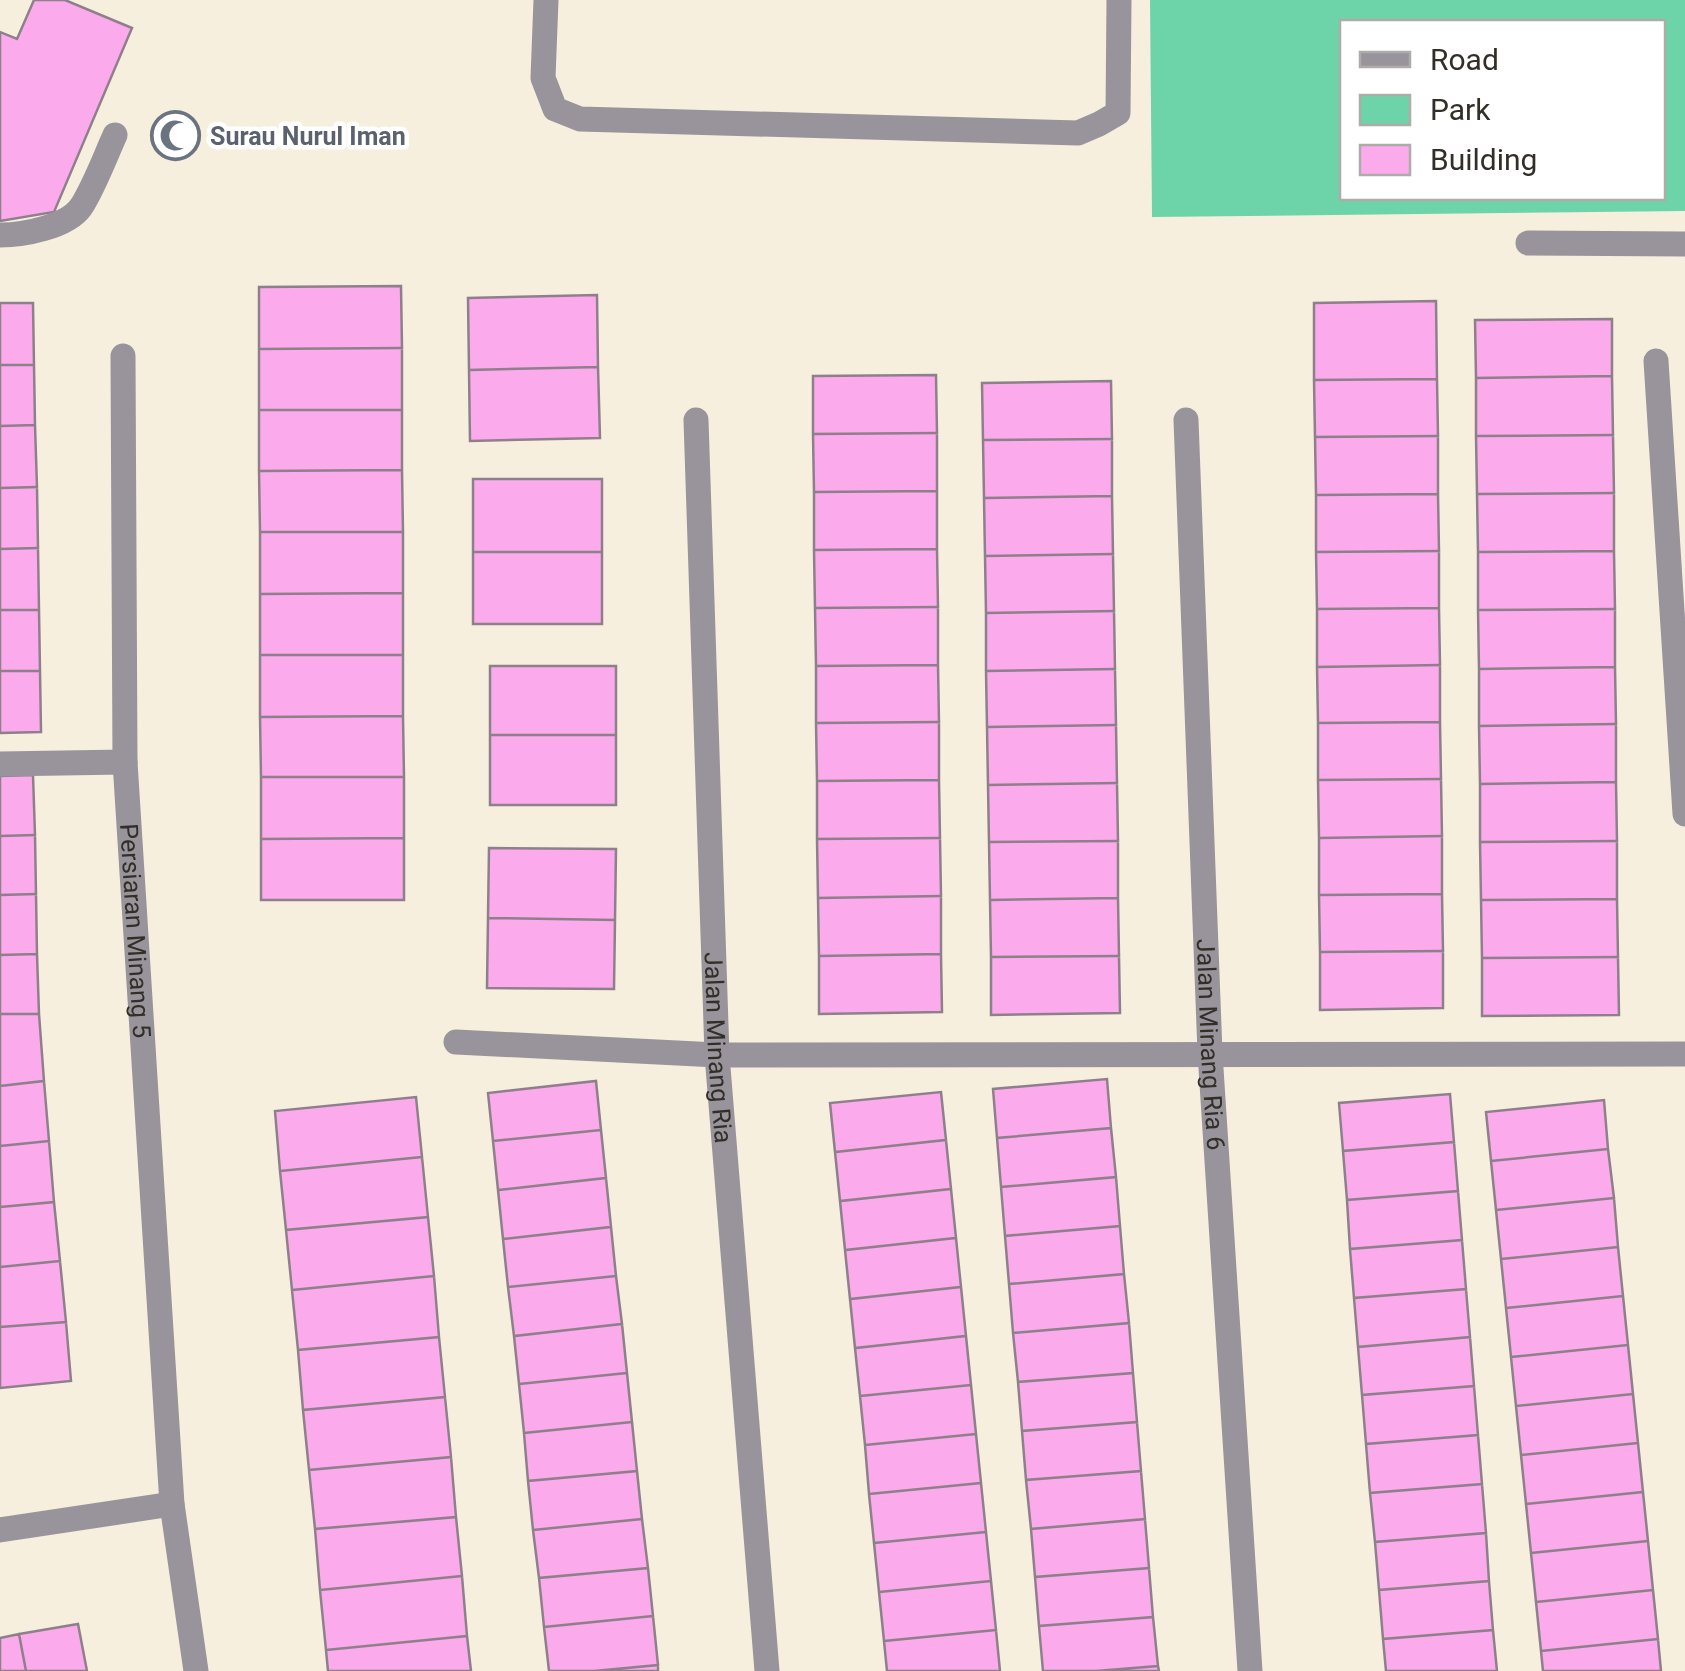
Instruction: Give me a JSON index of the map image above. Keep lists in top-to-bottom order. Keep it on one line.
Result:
{"streets":{"street":["Persiaran Minang 5","Jalan Minang Ria","Jalan Minang Ria 6"]},"places":{"mosque":["Surau Nurul Iman"]},"legend":["Road","Park","Building"]}
